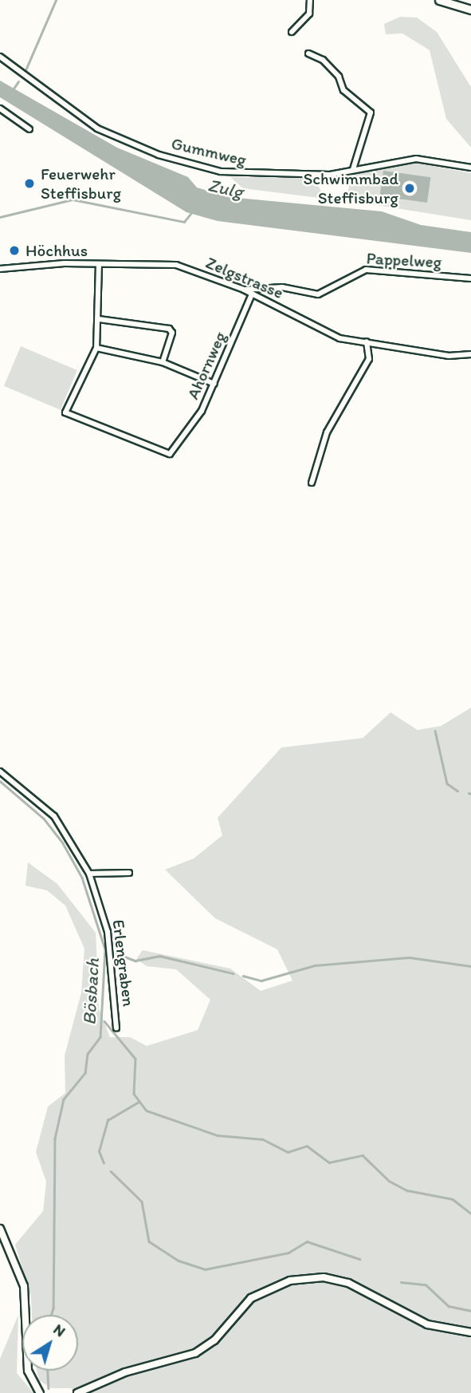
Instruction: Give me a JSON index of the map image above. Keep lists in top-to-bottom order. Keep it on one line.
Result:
{"streets":{"street":["Gummweg","Pappelweg","Zelgstrasse","Ahornweg","Erlengraben"]},"crossings":[["Pappelweg","Zelgstrasse"],["Zelgstrasse","Ahornweg"]],"water":["Zulg","Bösbach"],"places":["Feuerwehr Steffisburg","Schwimmbad Steffisburg","Höchhus"],"north":"top right"}
